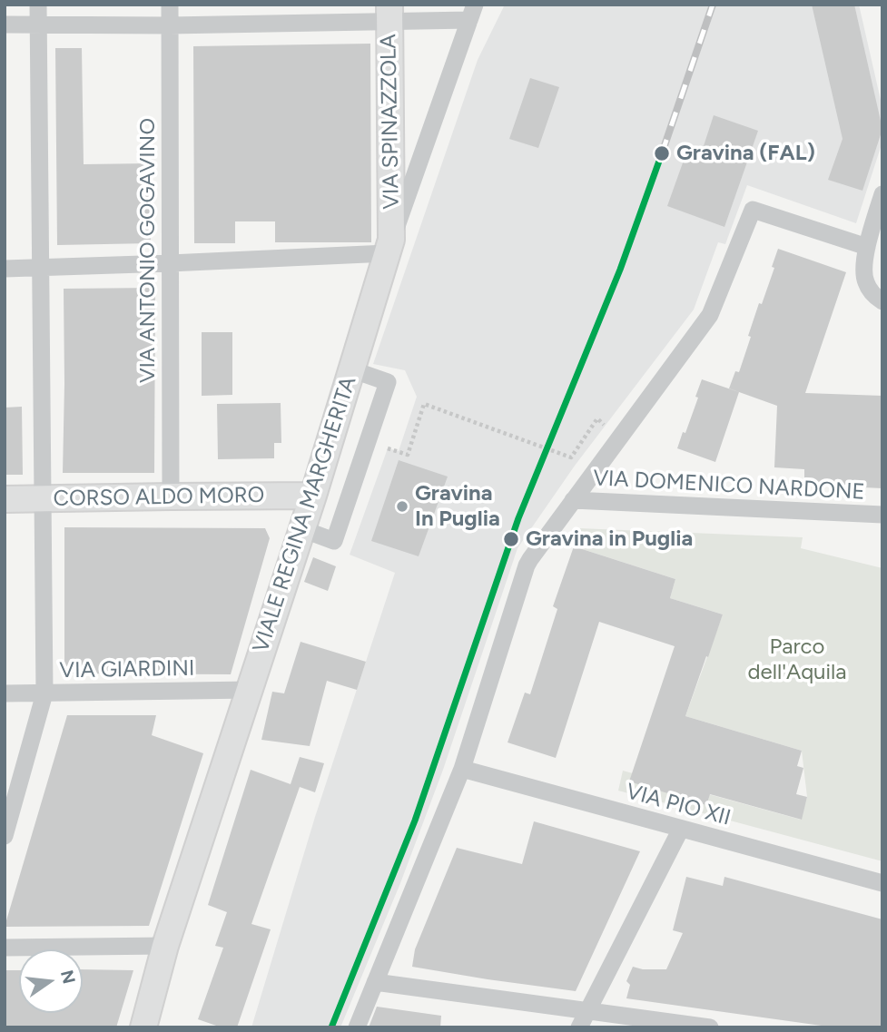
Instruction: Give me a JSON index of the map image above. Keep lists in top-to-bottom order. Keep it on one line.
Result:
{"streets":{"street":["VIA SPINAZZOLA","VIA ANTONIO GOGAVINO","VIA DOMENICO NARDONE","CORSO ALDO MORO","VIALE REGINA MARGHERITA","VIA GIARDINI","VIA PIO XII"]},"crossings":[["VIA SPINAZZOLA","VIALE REGINA MARGHERITA"],["VIA ANTONIO GOGAVINO","CORSO ALDO MORO"],["CORSO ALDO MORO","VIALE REGINA MARGHERITA"],["VIALE REGINA MARGHERITA","VIA GIARDINI"]],"parks":["Parco dell'Aquila"],"places":["Gravina (FAL)","Gravina In Puglia","Gravina in Puglia"],"north":"right"}
